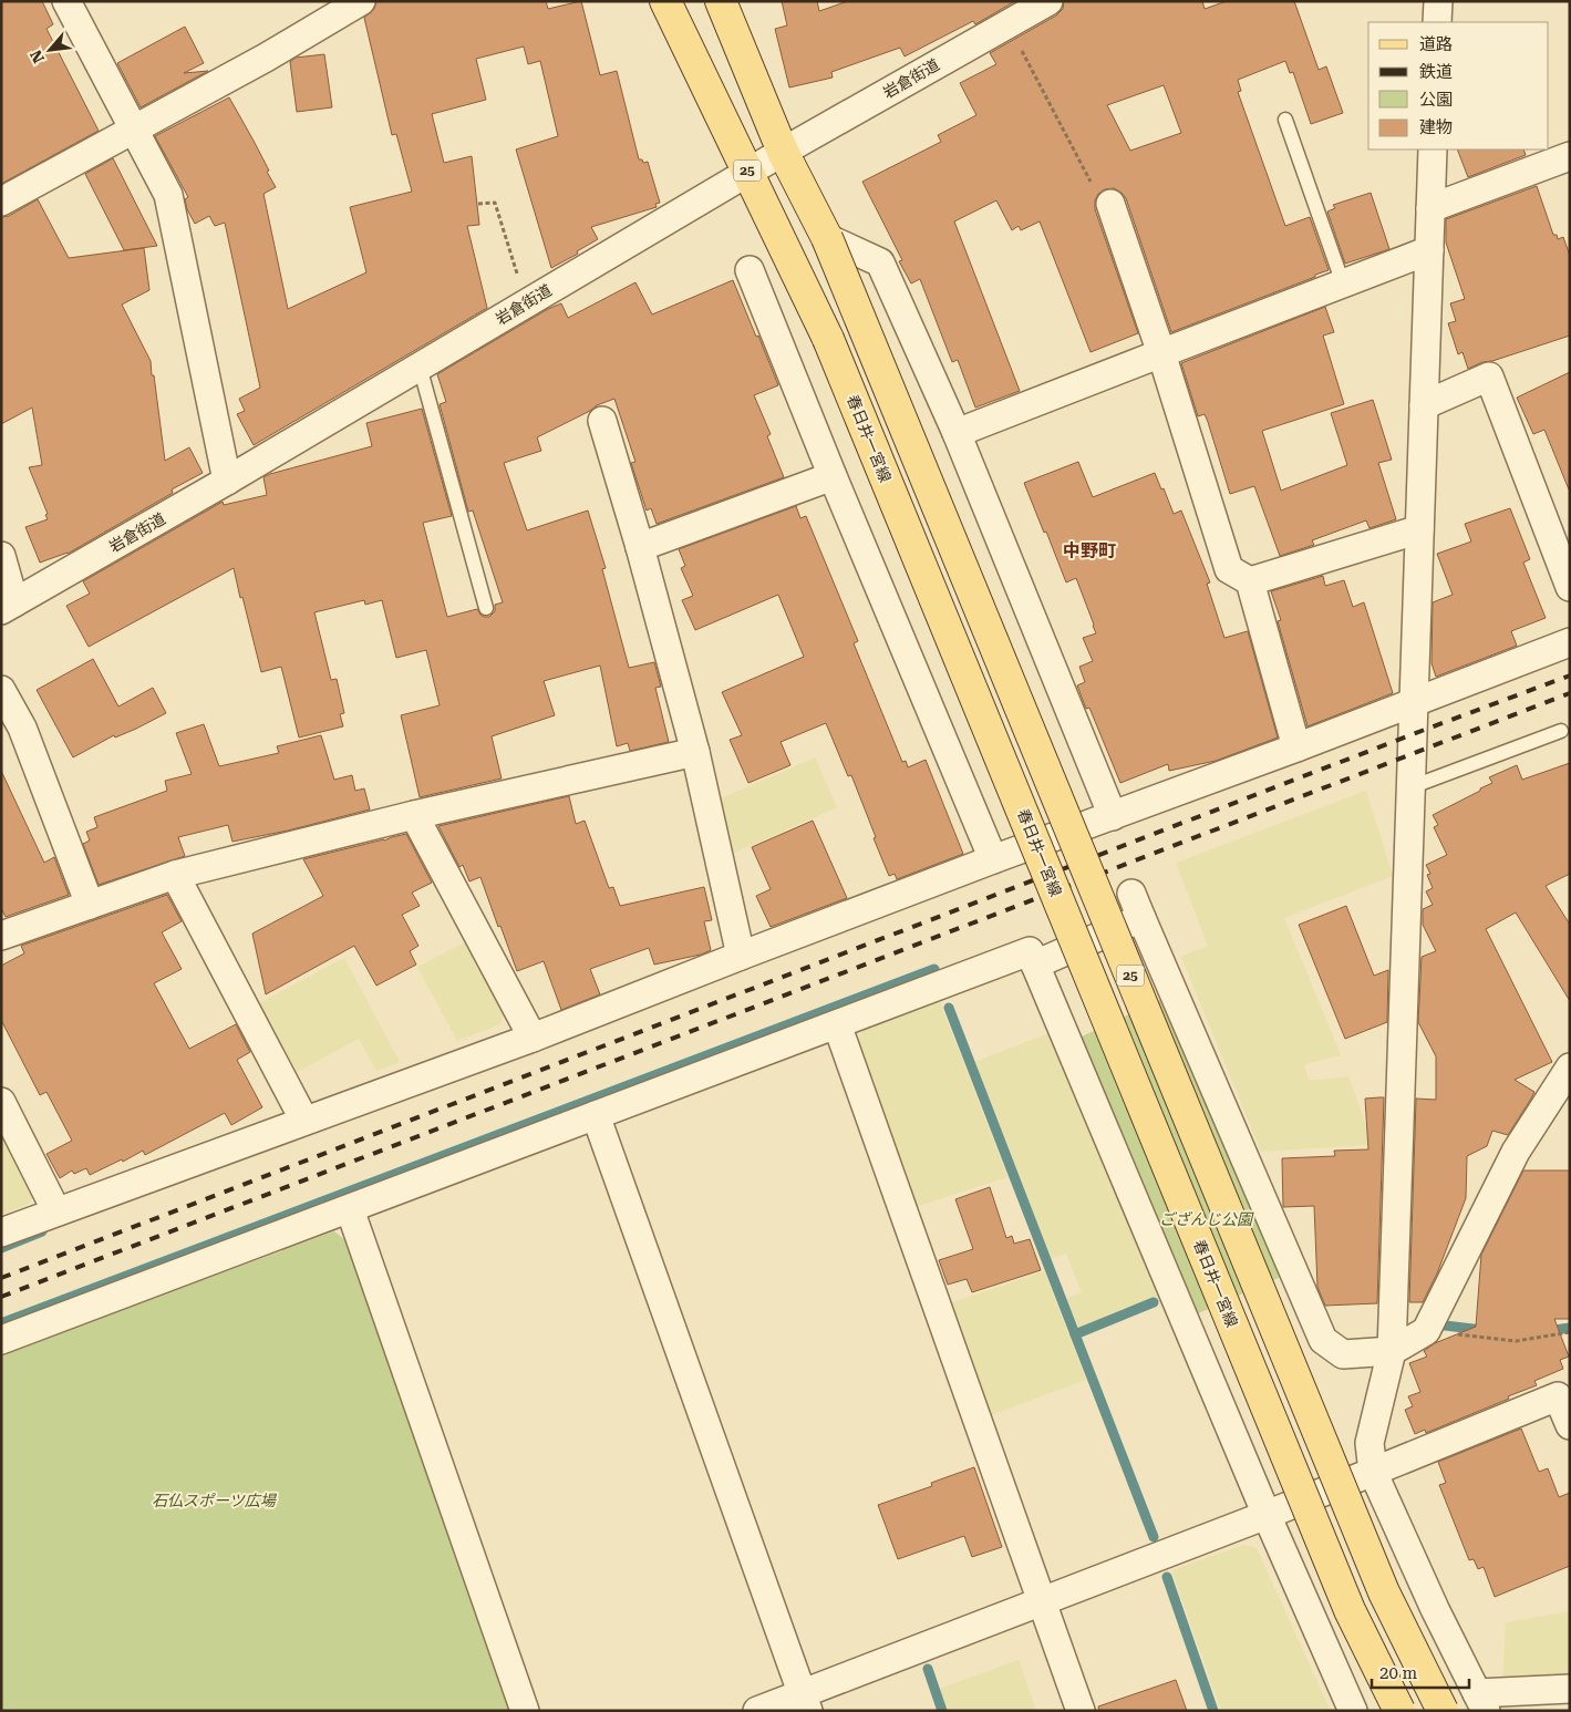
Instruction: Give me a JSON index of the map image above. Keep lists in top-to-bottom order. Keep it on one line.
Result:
{"streets":{"main road":["25","春日井一宮線"],"street":["岩倉街道"]},"crossings":[["岩倉街道","25"],["岩倉街道","春日井一宮線"]],"districts":["中野町"],"parks":["ござんじ公園","石仏スポーツ広場"],"legend":["道路","鉄道","公園","建物"],"scale_bar":"20 m","north":"bottom left"}
